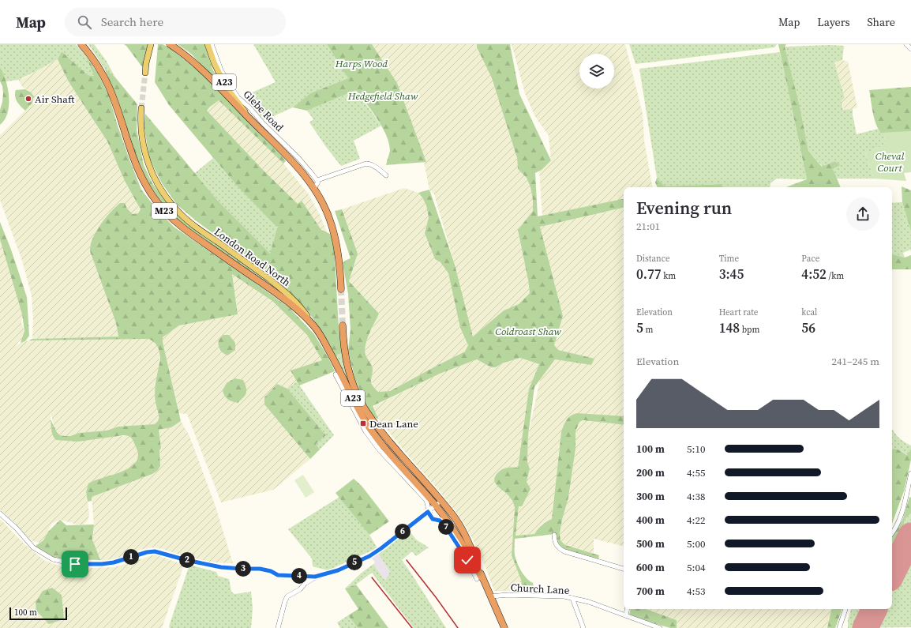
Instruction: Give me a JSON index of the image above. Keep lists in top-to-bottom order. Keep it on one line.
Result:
{"streets":{"highway":["A23","M23","London Road North"],"street":["Glebe Road","Church Lane"]},"crossings":[["A23","London Road North"],["A23","Church Lane"],["M23","London Road North"]],"parks":["Harps Wood","Hedgefield Shaw","Cheval Court","Coldroast Shaw"],"places":{"other":["Air Shaft"],"transit":["Dean Lane"]},"scale_bar":"100 m","page":{"header":"Map","search":"Search here","nav":["Map","Layers","Share"],"heading":["Evening run","21:01"],"stats":[["Distance","0.77 km"],["Time","3:45"],["Pace","4:52 /km"],["Elevation","5 m"],["Heart rate","148 bpm"],["kcal","56"]],"chart":["Elevation","241–245 m"],"list":[{"name":"100 m","note":"5:10"},{"name":"200 m","note":"4:55"},{"name":"300 m","note":"4:38"},{"name":"400 m","note":"4:22"},{"name":"500 m","note":"5:00"},{"name":"600 m","note":"5:04"},{"name":"700 m","note":"4:53"}],"pins":["7","6","1","2","5","3","4"],"scale":"100 m"}}
